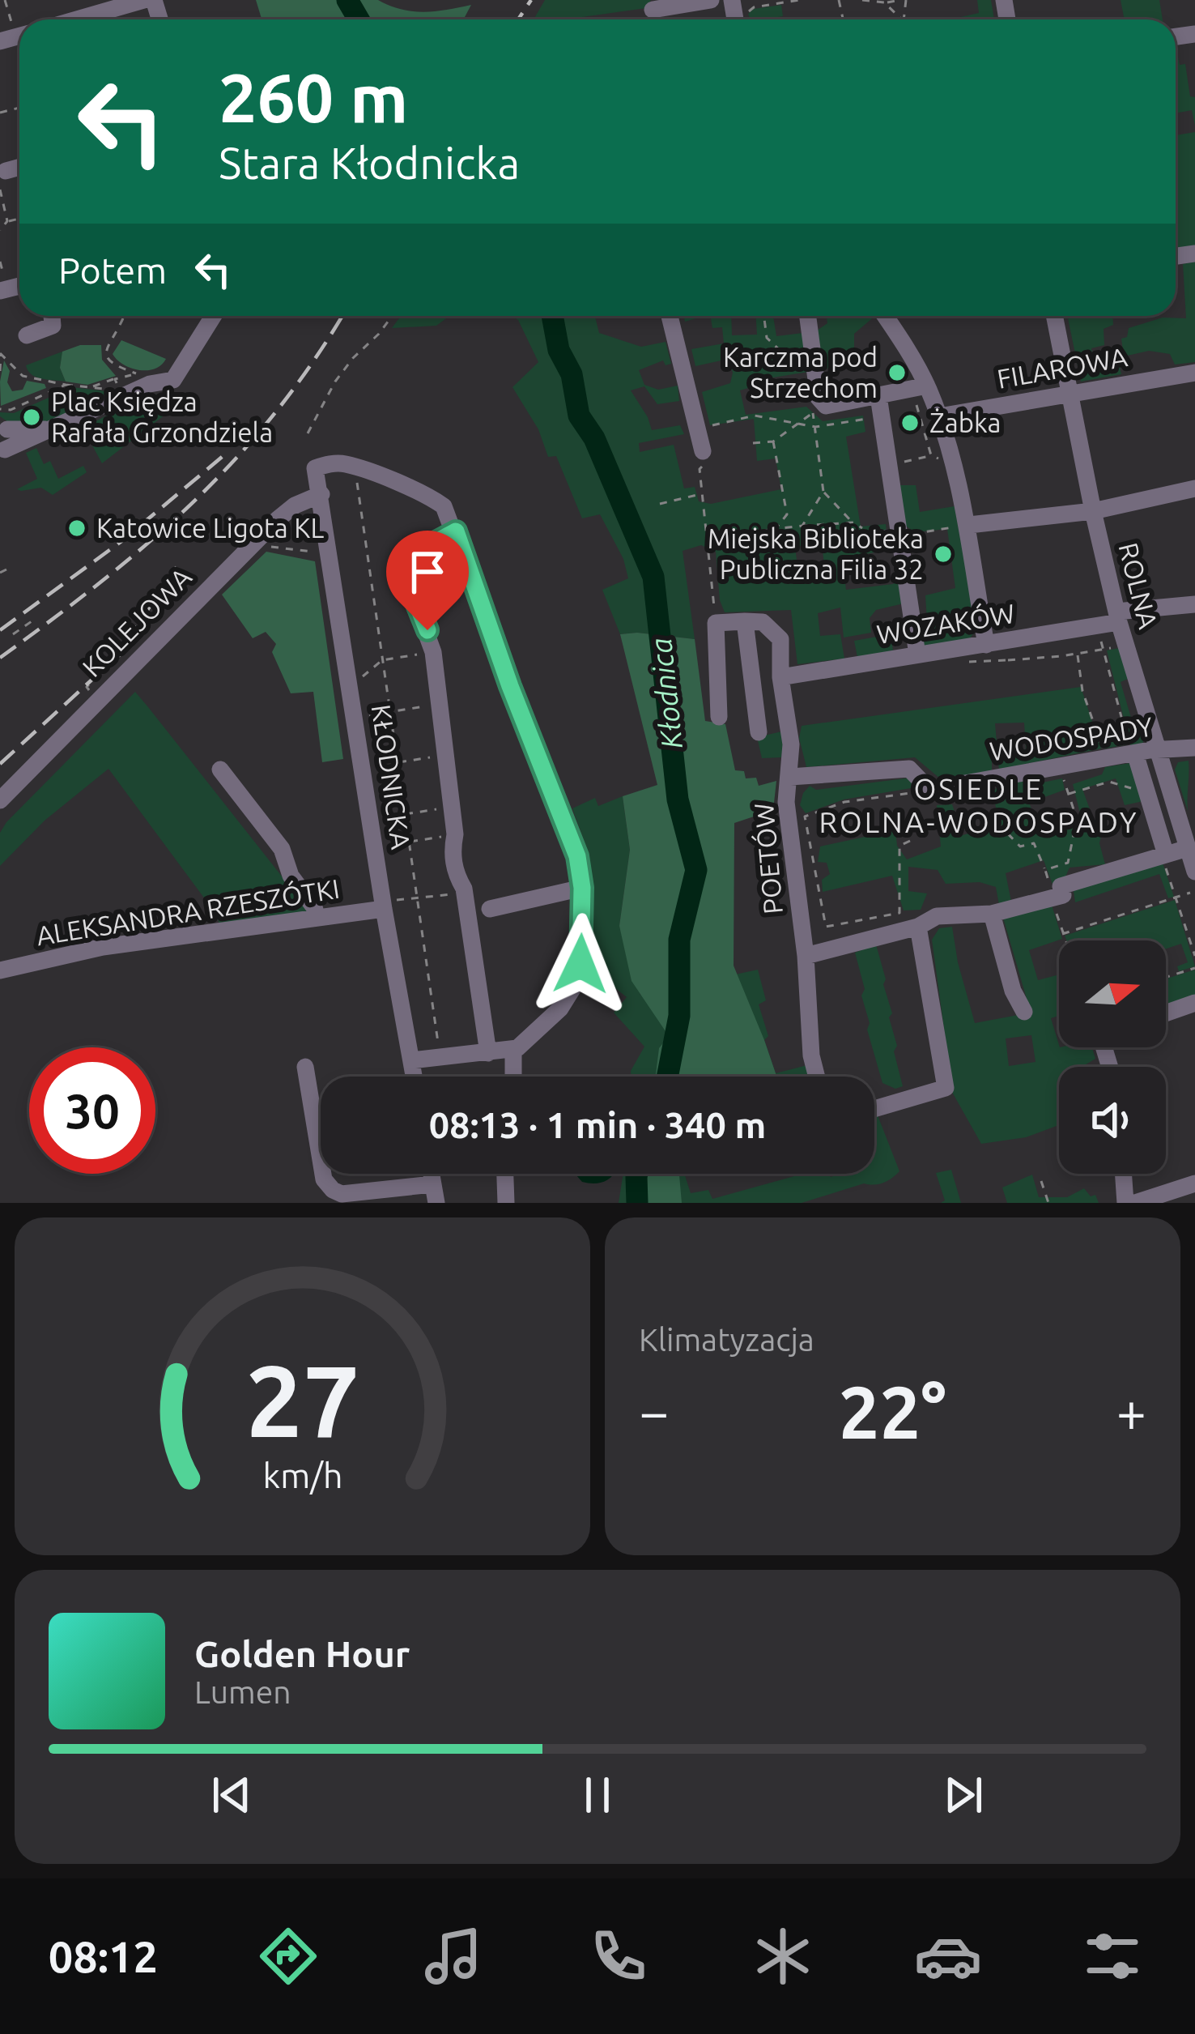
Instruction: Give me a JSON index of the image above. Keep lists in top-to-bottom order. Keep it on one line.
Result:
{"streets":{"street":["FILAROWA","ROLNA","KOLEJOWA","WOZAKÓW","WODOSPADY","KŁODNICKA","POETÓW","ALEKSANDRA RZESZÓTKI"]},"crossings":[["FILAROWA","ROLNA"],["ROLNA","WOZAKÓW"],["ROLNA","WODOSPADY"],["KOLEJOWA","KŁODNICKA"],["WOZAKÓW","POETÓW"],["WODOSPADY","POETÓW"],["KŁODNICKA","ALEKSANDRA RZESZÓTKI"]],"districts":["OSIEDLE ROLNA-WODOSPADY"],"water":["Kłodnica"],"places":["Karczma pod Strzechom","Plac Księdza Rafała Grzondziela","Żabka","Katowice Ligota KL","Miejska Biblioteka Publiczna Filia 32"],"north":"right","page":{"turn":["260 m","Stara Kłodnicka"],"then":"Potem","limit":"30","trip":"08:13 · 1 min · 340 m","tile":"Klimatyzacja","heat":["−","22°","+"],"song":["Golden Hour","Lumen"],"tabs":"08:12","gauge":["27","km/h"]}}
